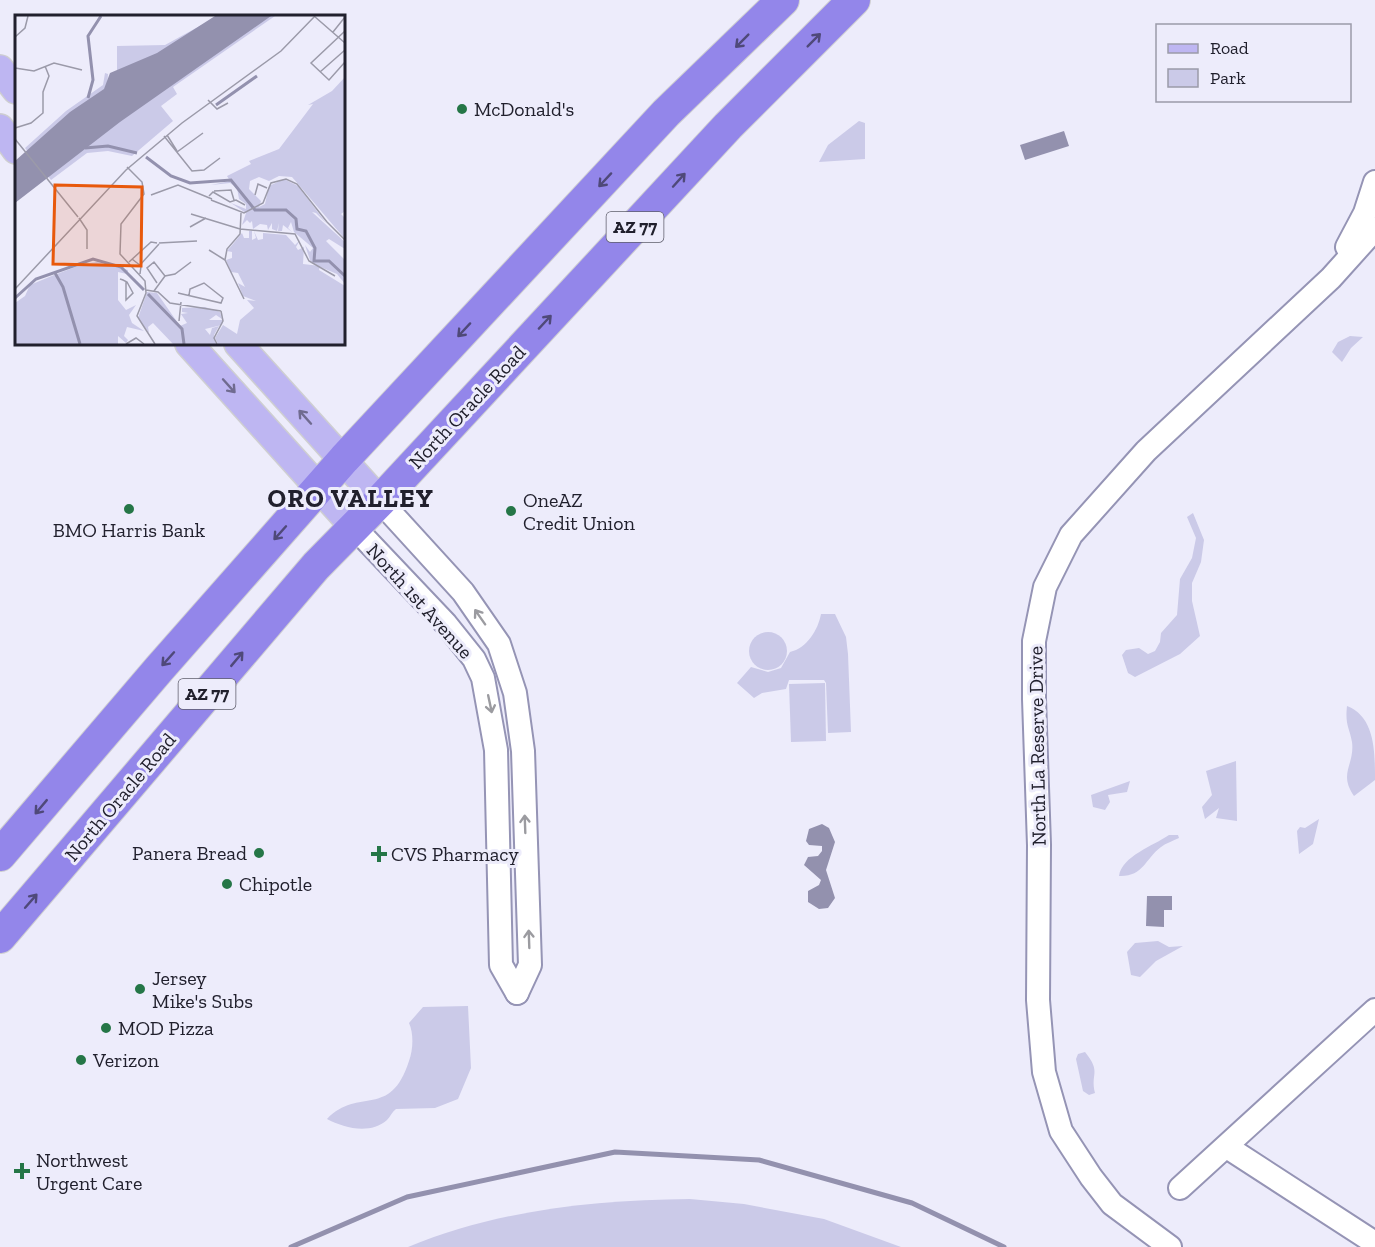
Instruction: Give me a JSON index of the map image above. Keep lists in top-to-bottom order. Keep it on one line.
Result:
{"streets":{"highway":["AZ 77","North Oracle Road"],"main road":["North 1st Avenue"],"street":["North La Reserve Drive"]},"crossings":[["AZ 77","North 1st Avenue"],["North Oracle Road","North 1st Avenue"]],"districts":["ORO VALLEY"],"places":{"other":["McDonald's","BMO Harris Bank","OneAZ Credit Union","Panera Bread","Chipotle","Jersey Mike's Subs","MOD Pizza","Verizon"],"health":["CVS Pharmacy","Northwest Urgent Care"]},"legend":["Road","Park"]}
